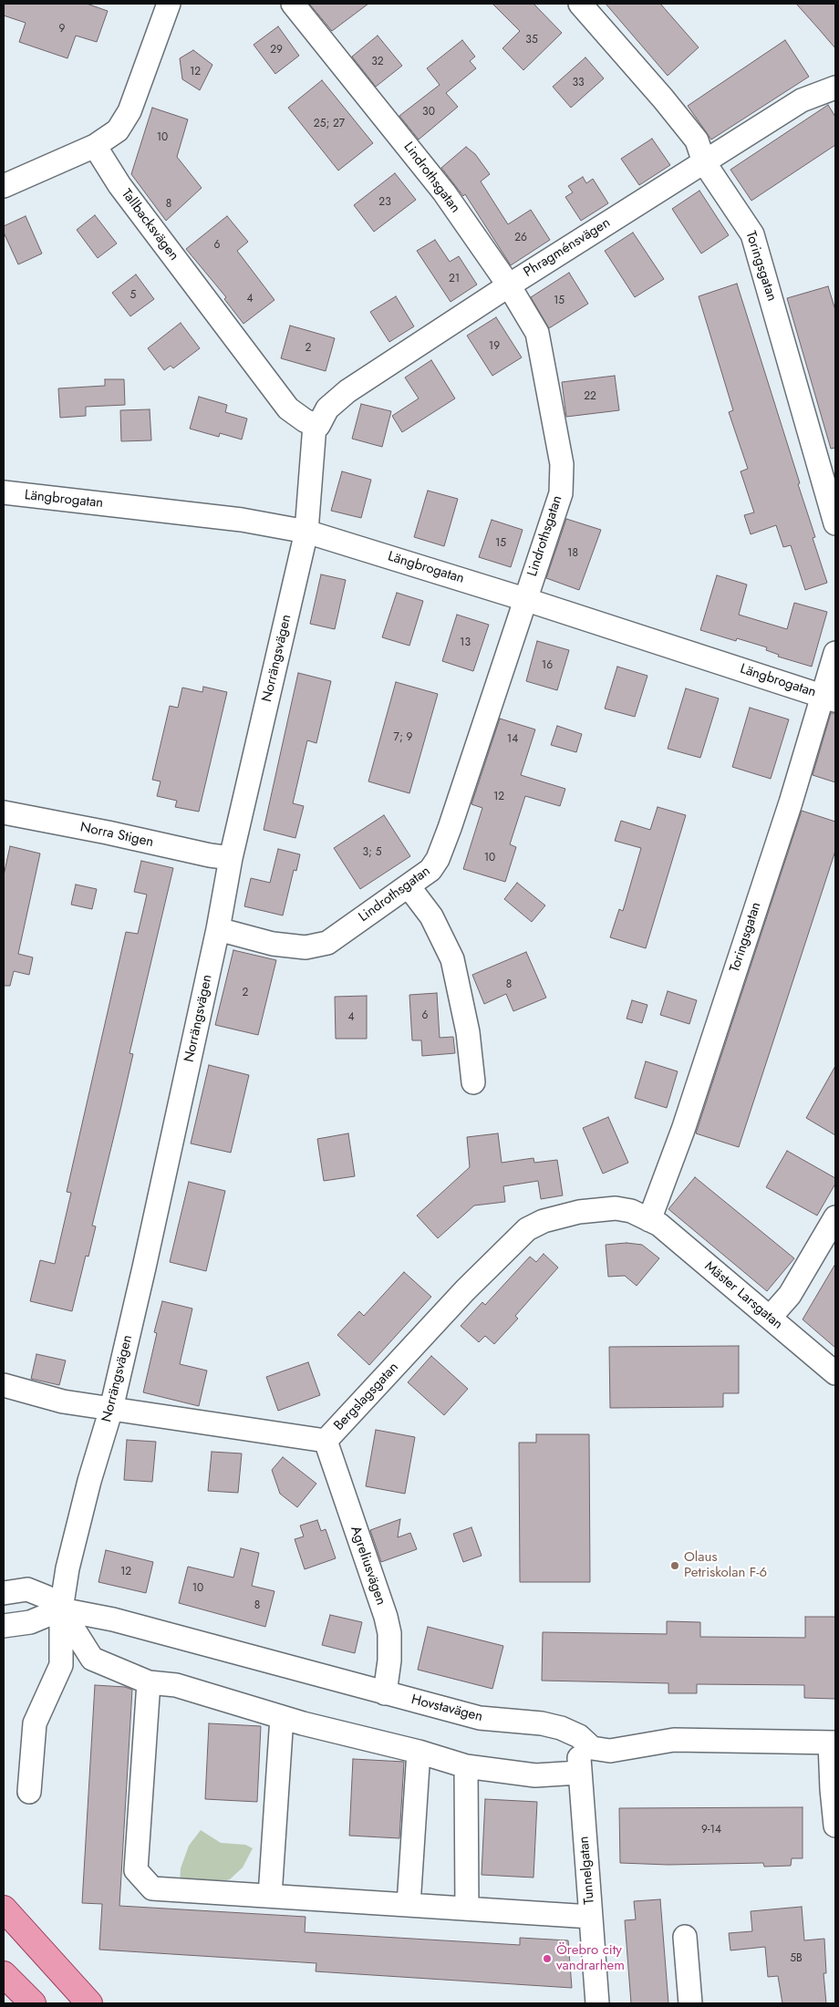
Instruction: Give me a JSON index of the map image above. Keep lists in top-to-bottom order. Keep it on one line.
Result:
{"streets":{"street":["Lindrothsgatan","Tallbacksvägen","Phragménsvägen","Toringsgatan","Längbrogatan","Norrängsvägen","Norra Stigen","Mäster Larsgatan","Bergslagsgatan","Agreliusvägen","Hovstavägen","Tunnelgatan"]},"crossings":[["Lindrothsgatan","Phragménsvägen"],["Lindrothsgatan","Längbrogatan"],["Lindrothsgatan","Norrängsvägen"],["Tallbacksvägen","Phragménsvägen"],["Tallbacksvägen","Norrängsvägen"],["Phragménsvägen","Toringsgatan"],["Phragménsvägen","Norrängsvägen"],["Toringsgatan","Längbrogatan"],["Toringsgatan","Mäster Larsgatan"],["Toringsgatan","Bergslagsgatan"],["Längbrogatan","Norrängsvägen"],["Norrängsvägen","Norra Stigen"],["Norrängsvägen","Bergslagsgatan"],["Norrängsvägen","Hovstavägen"],["Mäster Larsgatan","Bergslagsgatan"],["Bergslagsgatan","Agreliusvägen"],["Agreliusvägen","Hovstavägen"],["Hovstavägen","Tunnelgatan"]],"places":["Olaus Petriskolan F-6","Örebro city vandrarhem"],"house_numbers":["9","35","29","32","12","33","30","25; 27","10","23","8","26","6","21","5","4","15","19","2","22","15","18","13","16","7; 9","14","12","3; 5","10","8","2","6","4","12","10","8","9-14","5B"]}
